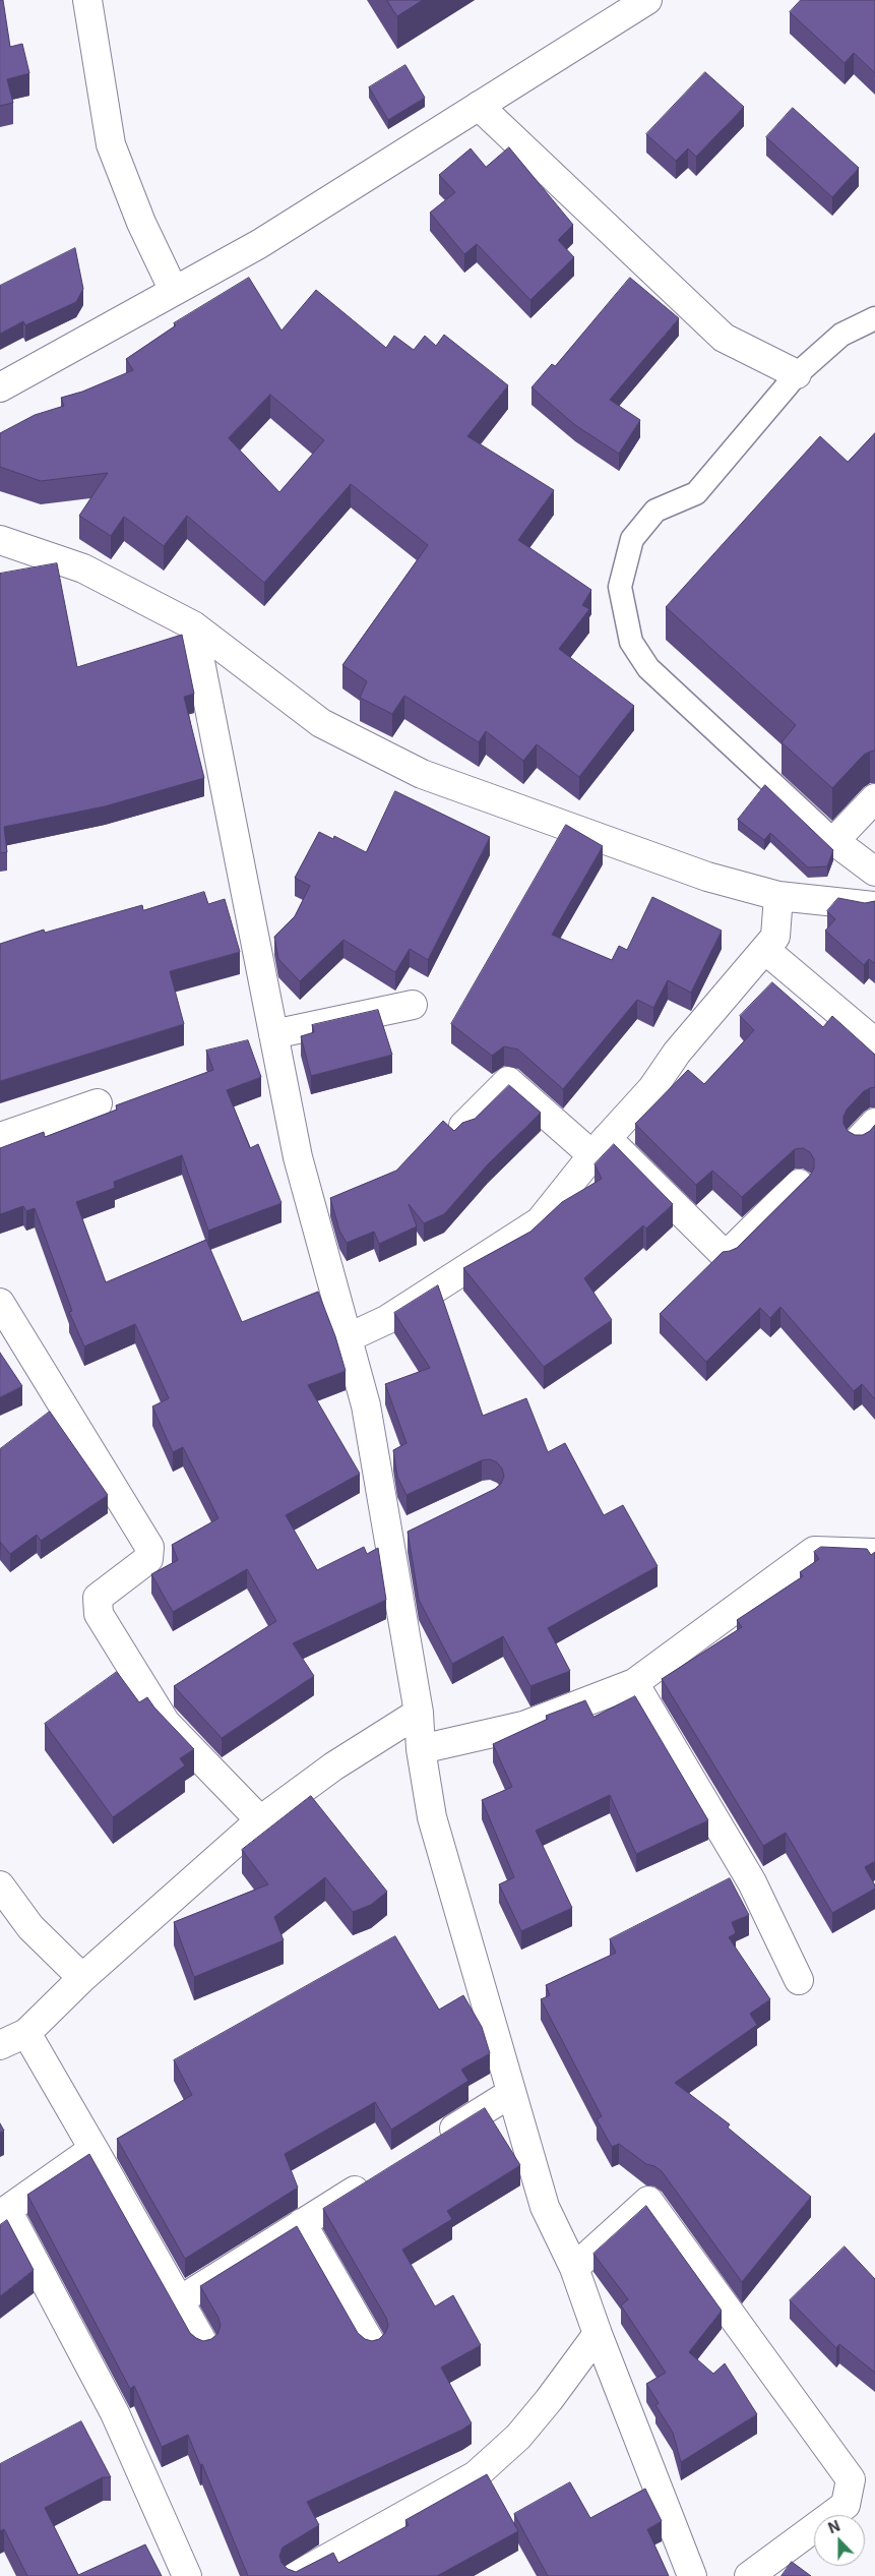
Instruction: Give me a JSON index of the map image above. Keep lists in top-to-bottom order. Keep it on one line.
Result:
{"north":"top"}
